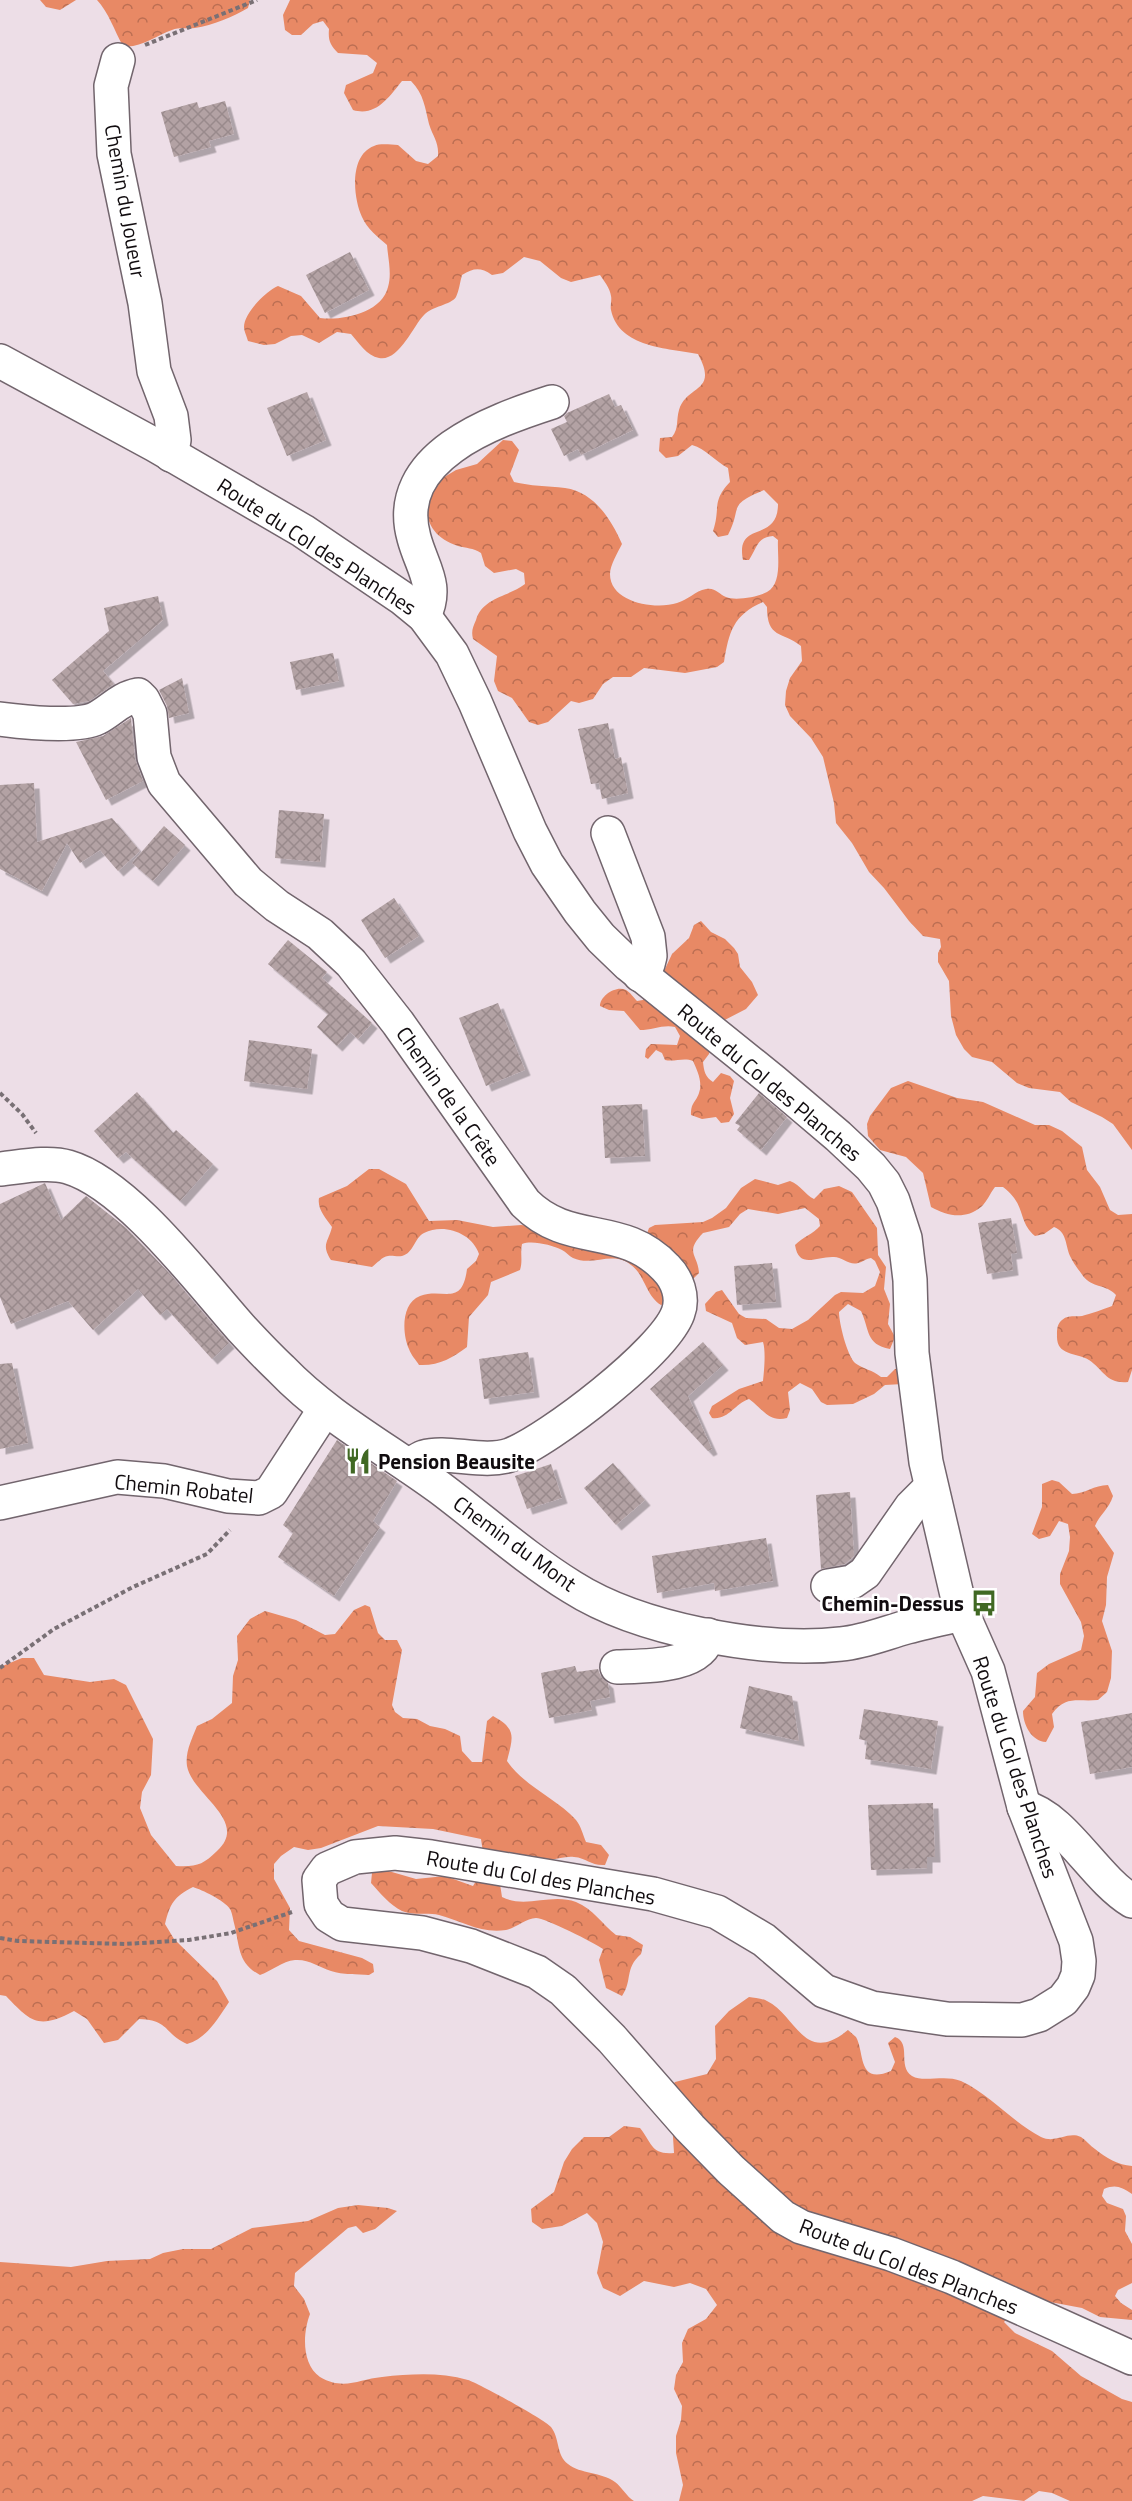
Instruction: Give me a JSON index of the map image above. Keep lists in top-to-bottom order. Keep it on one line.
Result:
{"streets":{"street":["Chemin du Joueur","Route du Col des Planches","Chemin de la Crête","Chemin Robatel","Chemin du Mont"]},"crossings":[["Chemin du Joueur","Route du Col des Planches"],["Route du Col des Planches","Chemin du Mont"],["Chemin de la Crête","Chemin du Mont"],["Chemin Robatel","Chemin du Mont"]],"places":{"restaurant":["Pension Beausite"],"bus stop":["Chemin-Dessus"]}}
